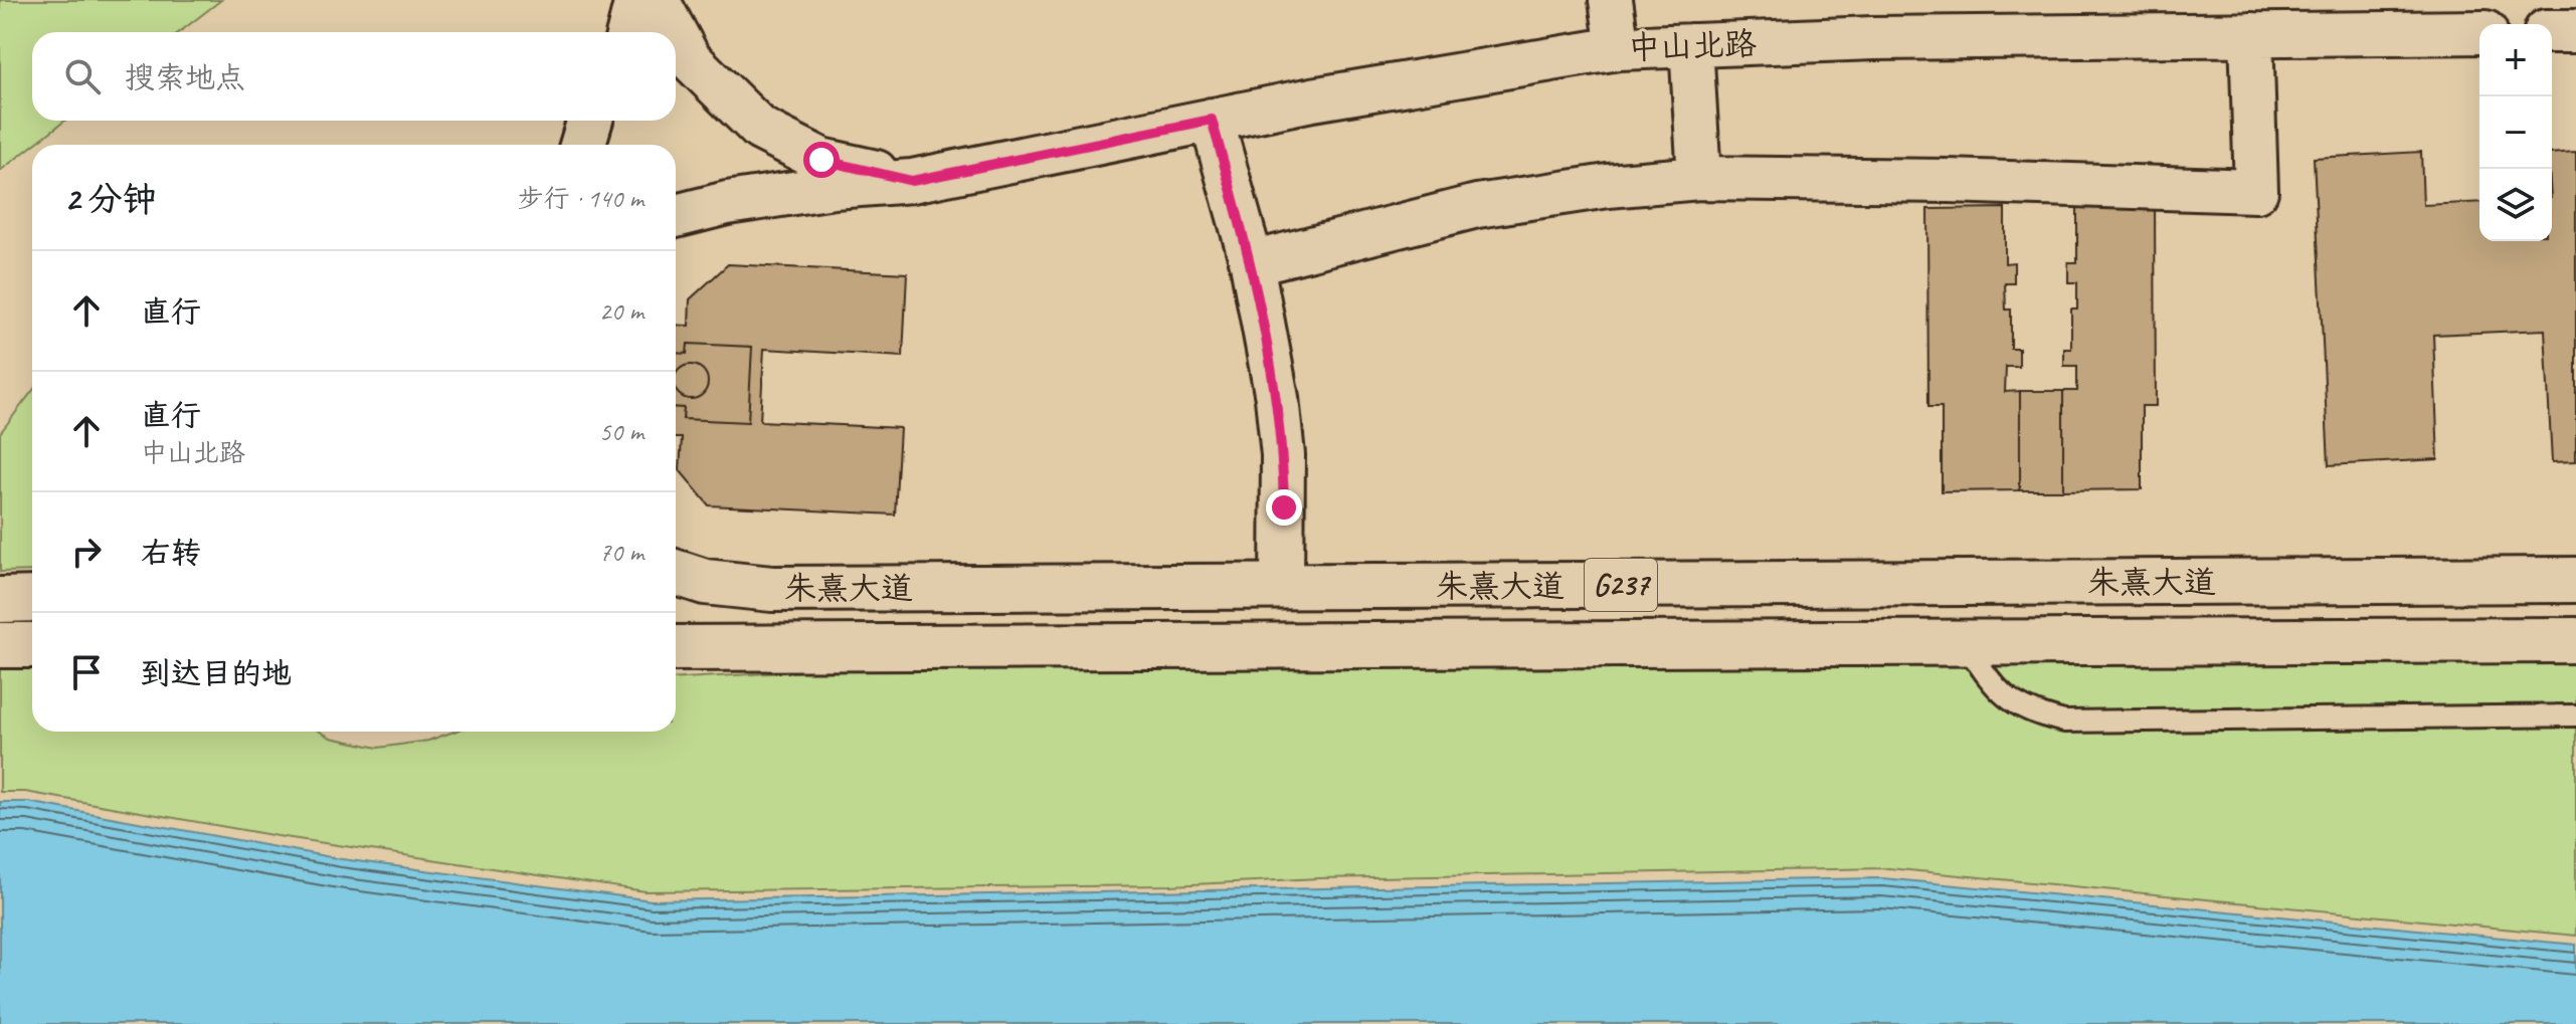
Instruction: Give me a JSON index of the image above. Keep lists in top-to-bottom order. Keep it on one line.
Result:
{"streets":{"main road":["朱熹大道","G237"],"street":["中山北路"]},"page":{"map_buttons":["+","−"],"search":"搜索地点","heading":["2 分钟","步行 · 140 m"],"list":[["直行","20 m"],["直行","中山北路","50 m"],["右转","70 m"],"到达目的地"]}}
